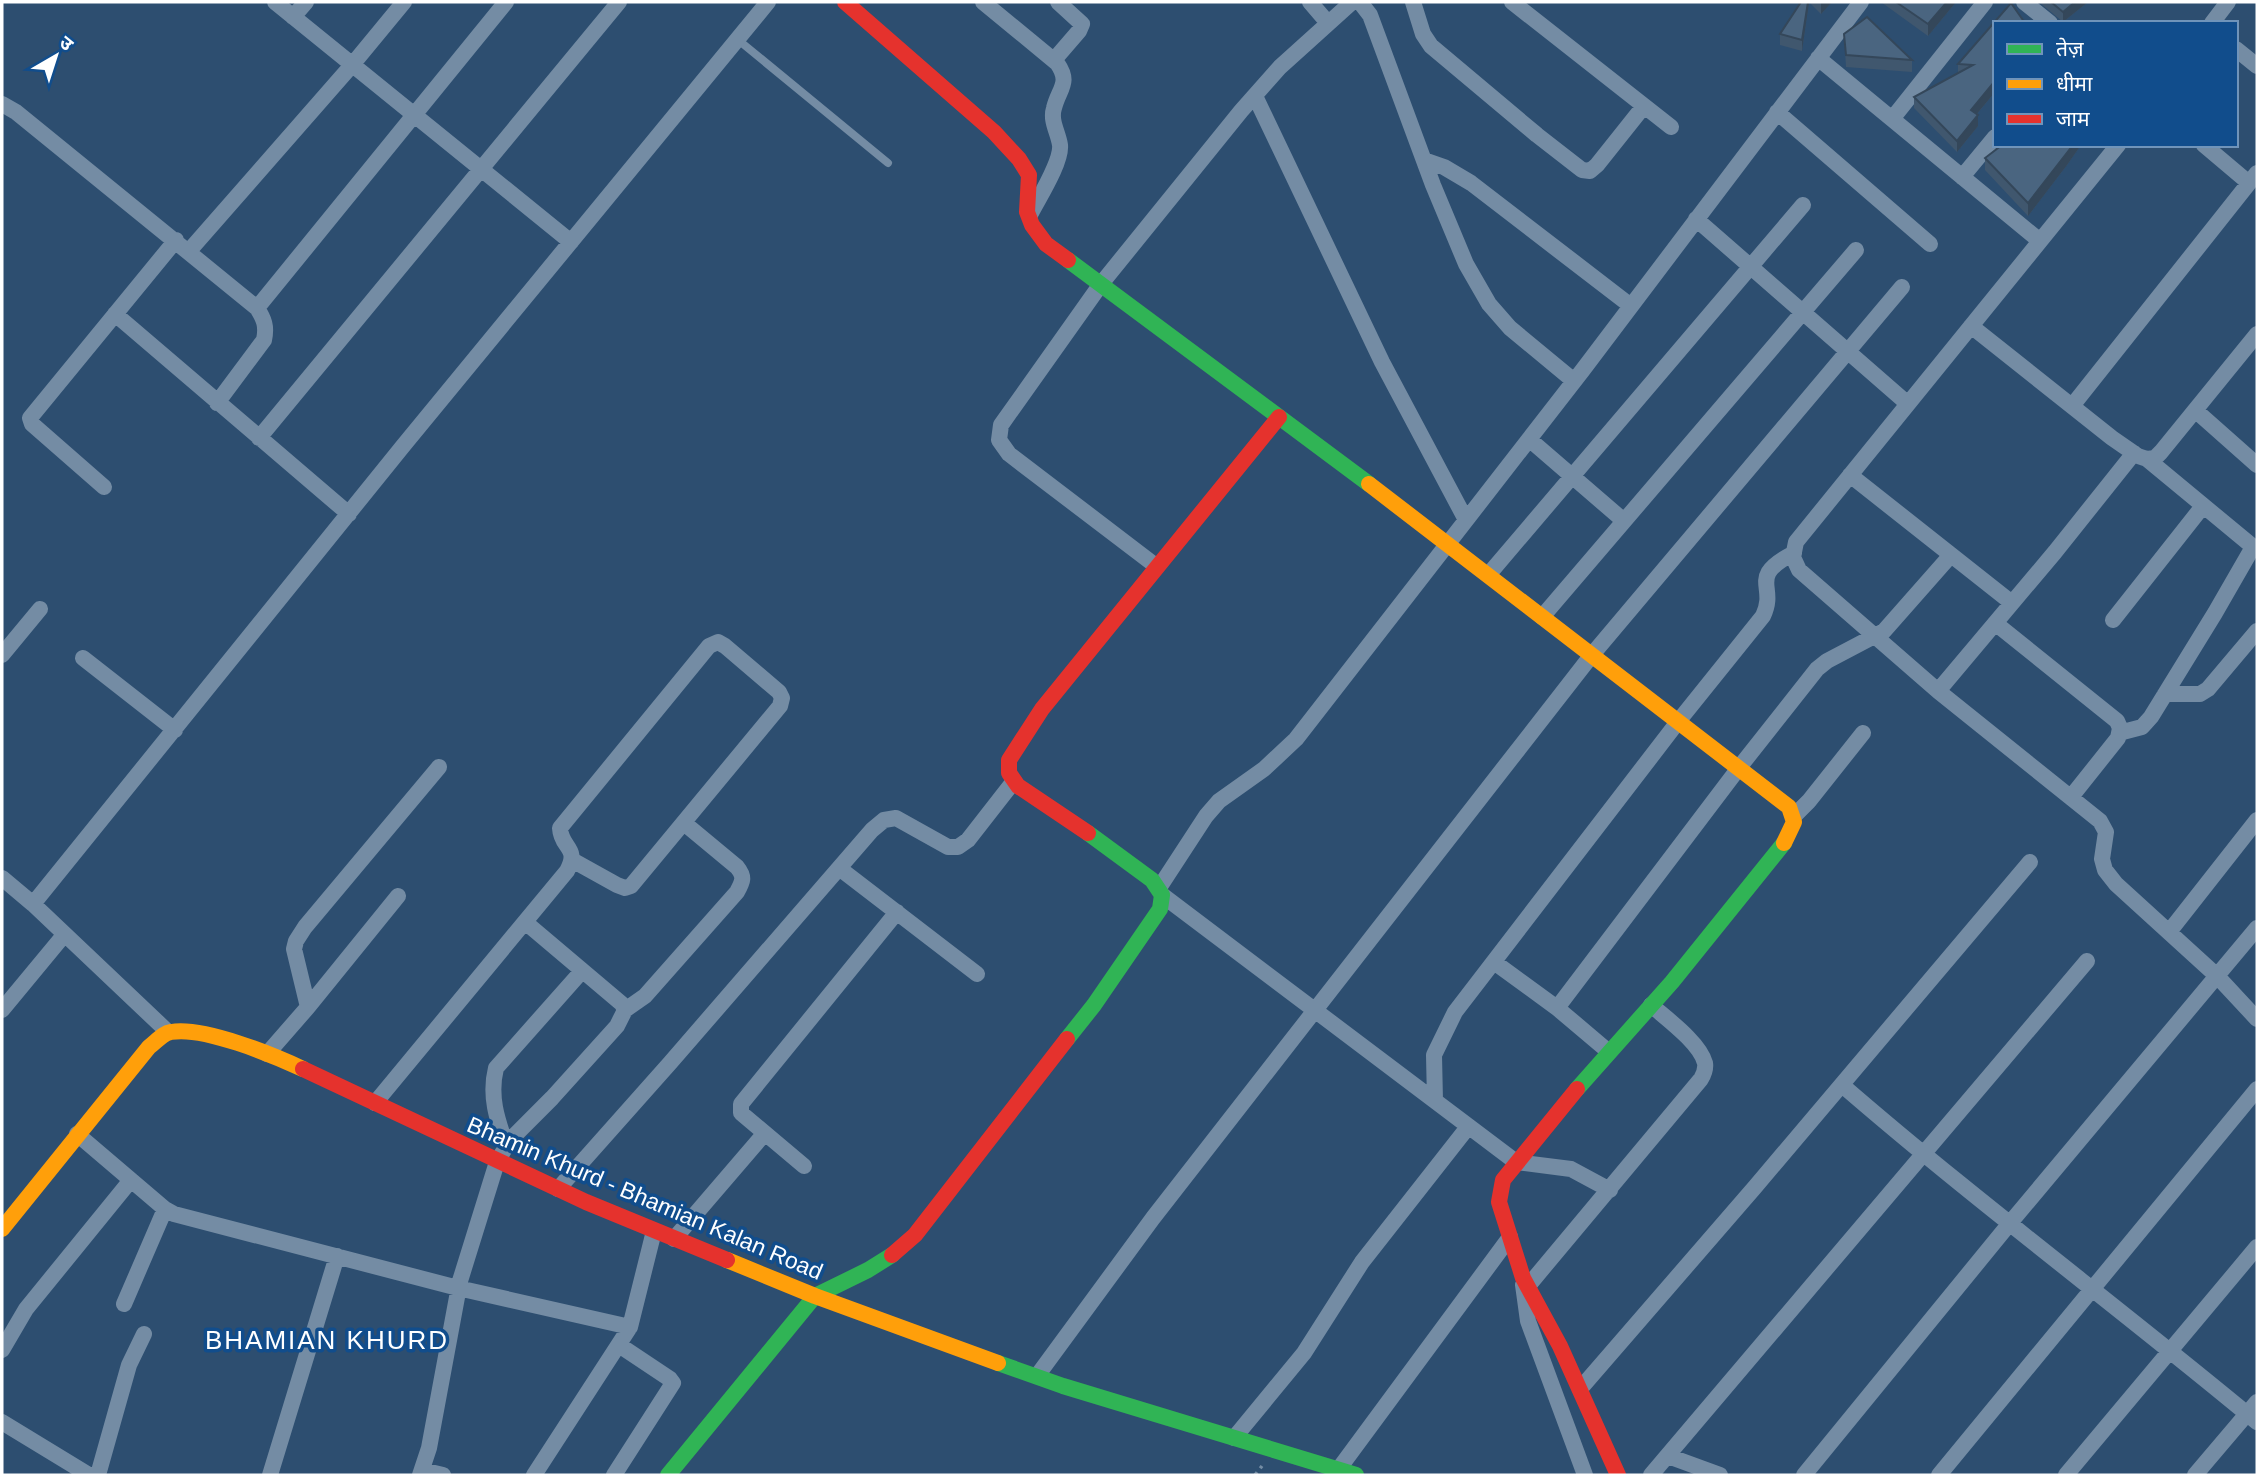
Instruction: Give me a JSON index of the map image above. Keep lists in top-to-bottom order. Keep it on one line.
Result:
{"streets":{"street":["Bhamin Khurd - Bhamian Kalan Road"]},"districts":["BHAMIAN KHURD"],"legend":["तेज़","धीमा","जाम"],"north":"top right"}
